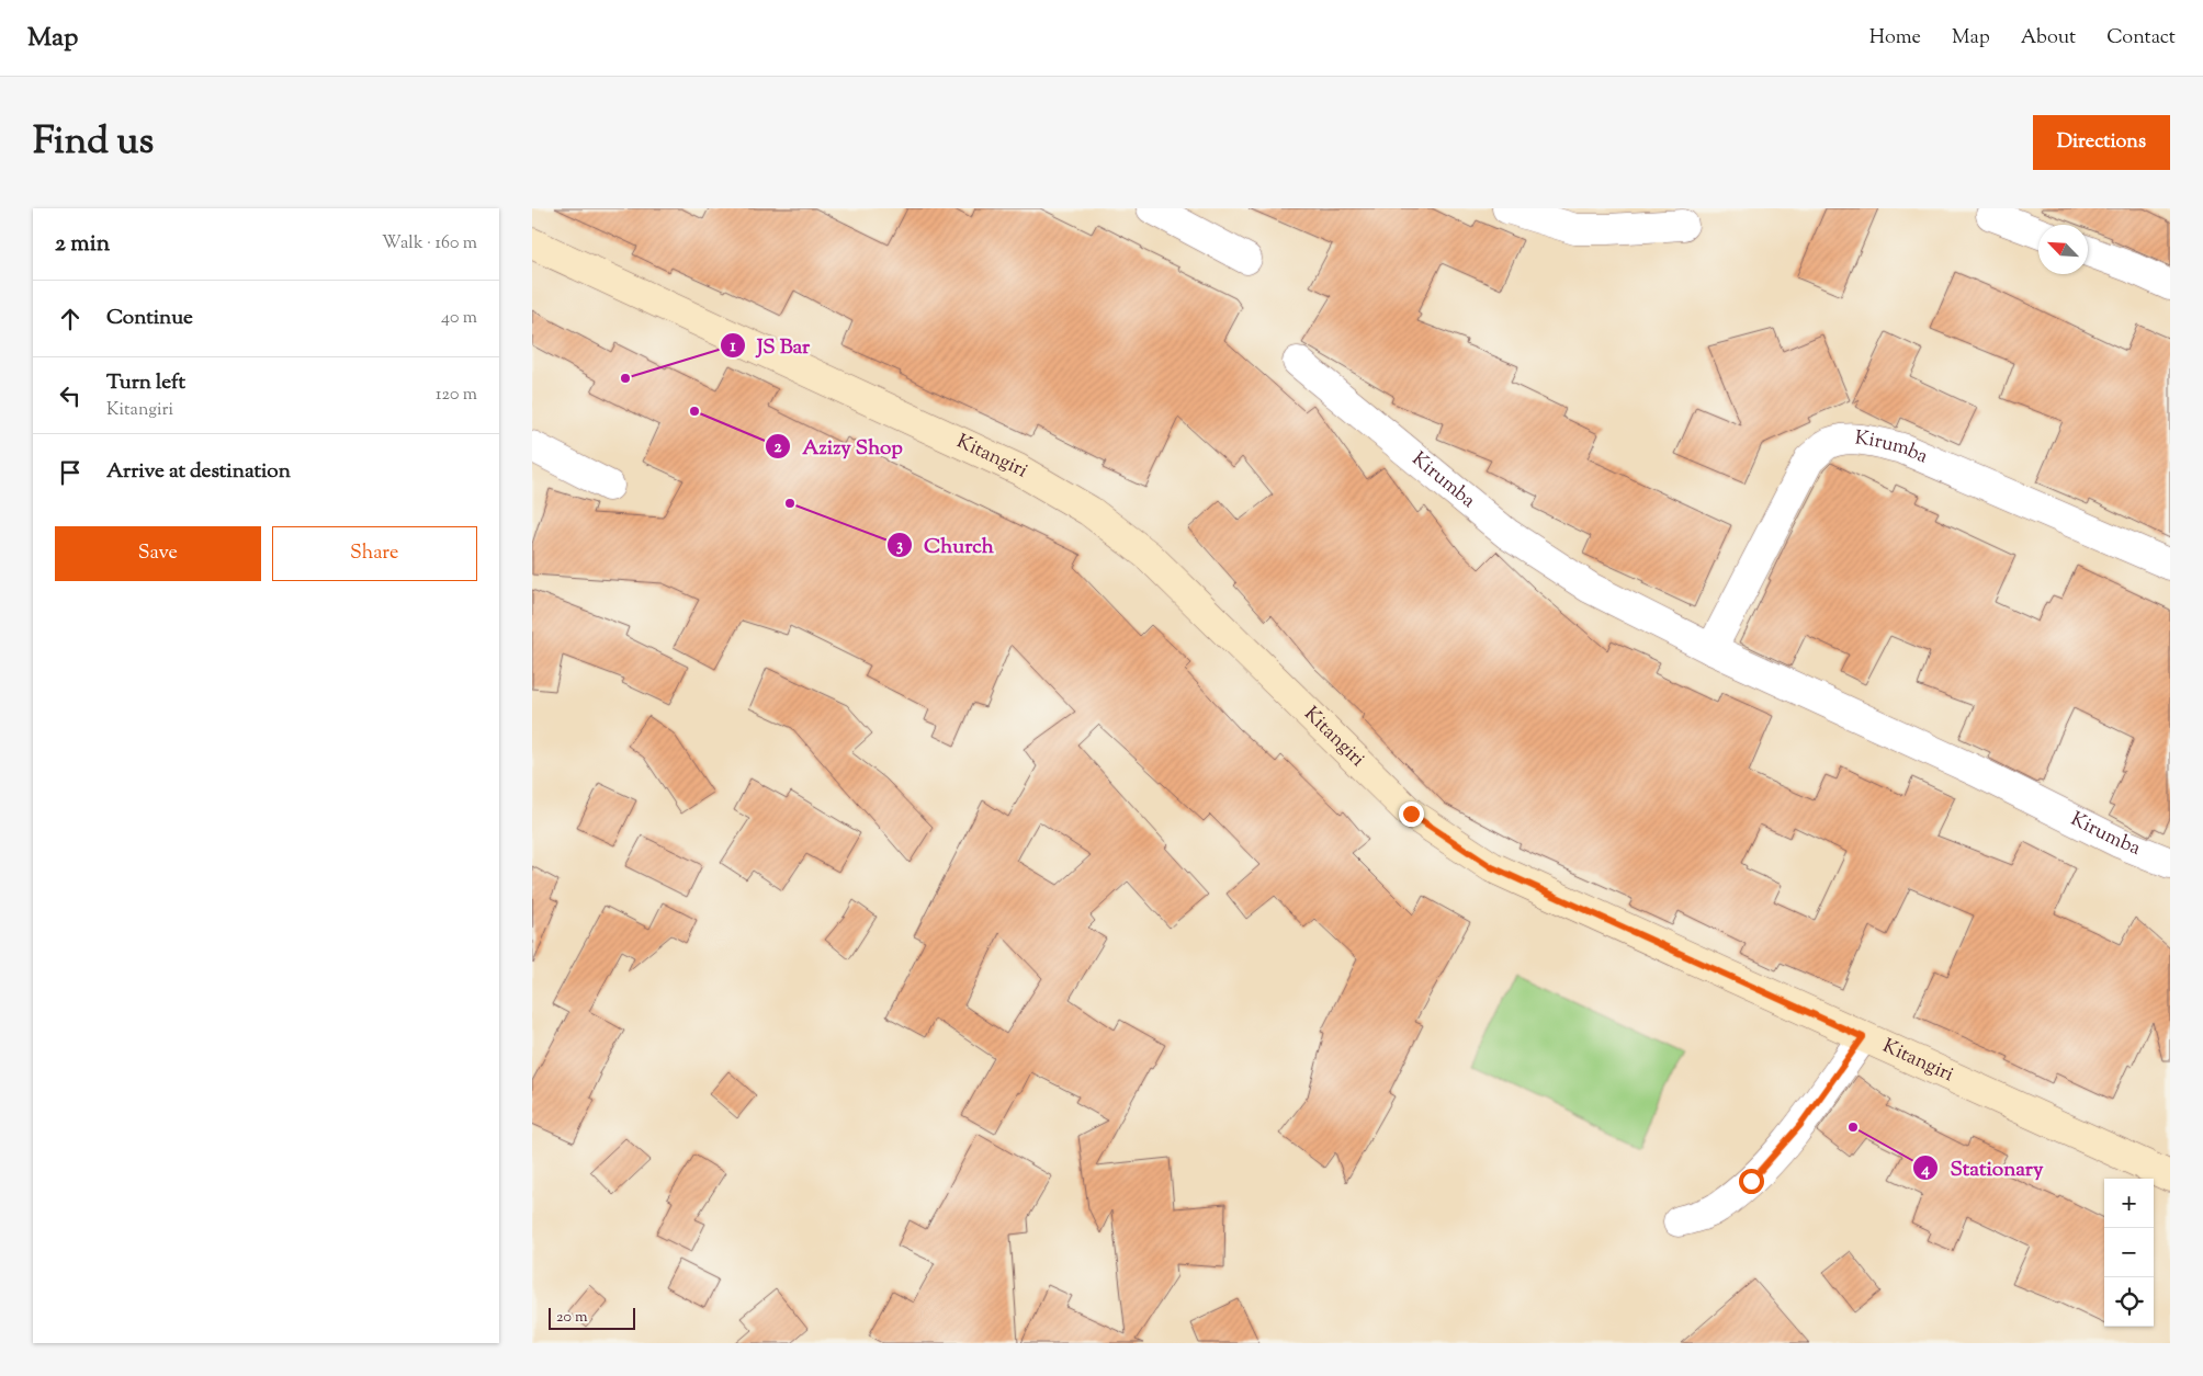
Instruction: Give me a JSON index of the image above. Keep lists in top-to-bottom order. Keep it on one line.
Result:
{"streets":{"main road":["Kitangiri"],"street":["Kirumba"]},"places":["JS Bar","Azizy Shop","Church","Stationary"],"scale_bar":"20 m","north":"top left","page":{"header":"Map","nav":["Home","Map","About","Contact"],"title":"Find us","buttons":["Directions",["Save","Share"]],"heading":["2 min","Walk · 160 m"],"list":[["Continue","40 m"],["Turn left","Kitangiri","120 m"],"Arrive at destination"],"map_buttons":["+","−"],"scale":"20 m"}}
